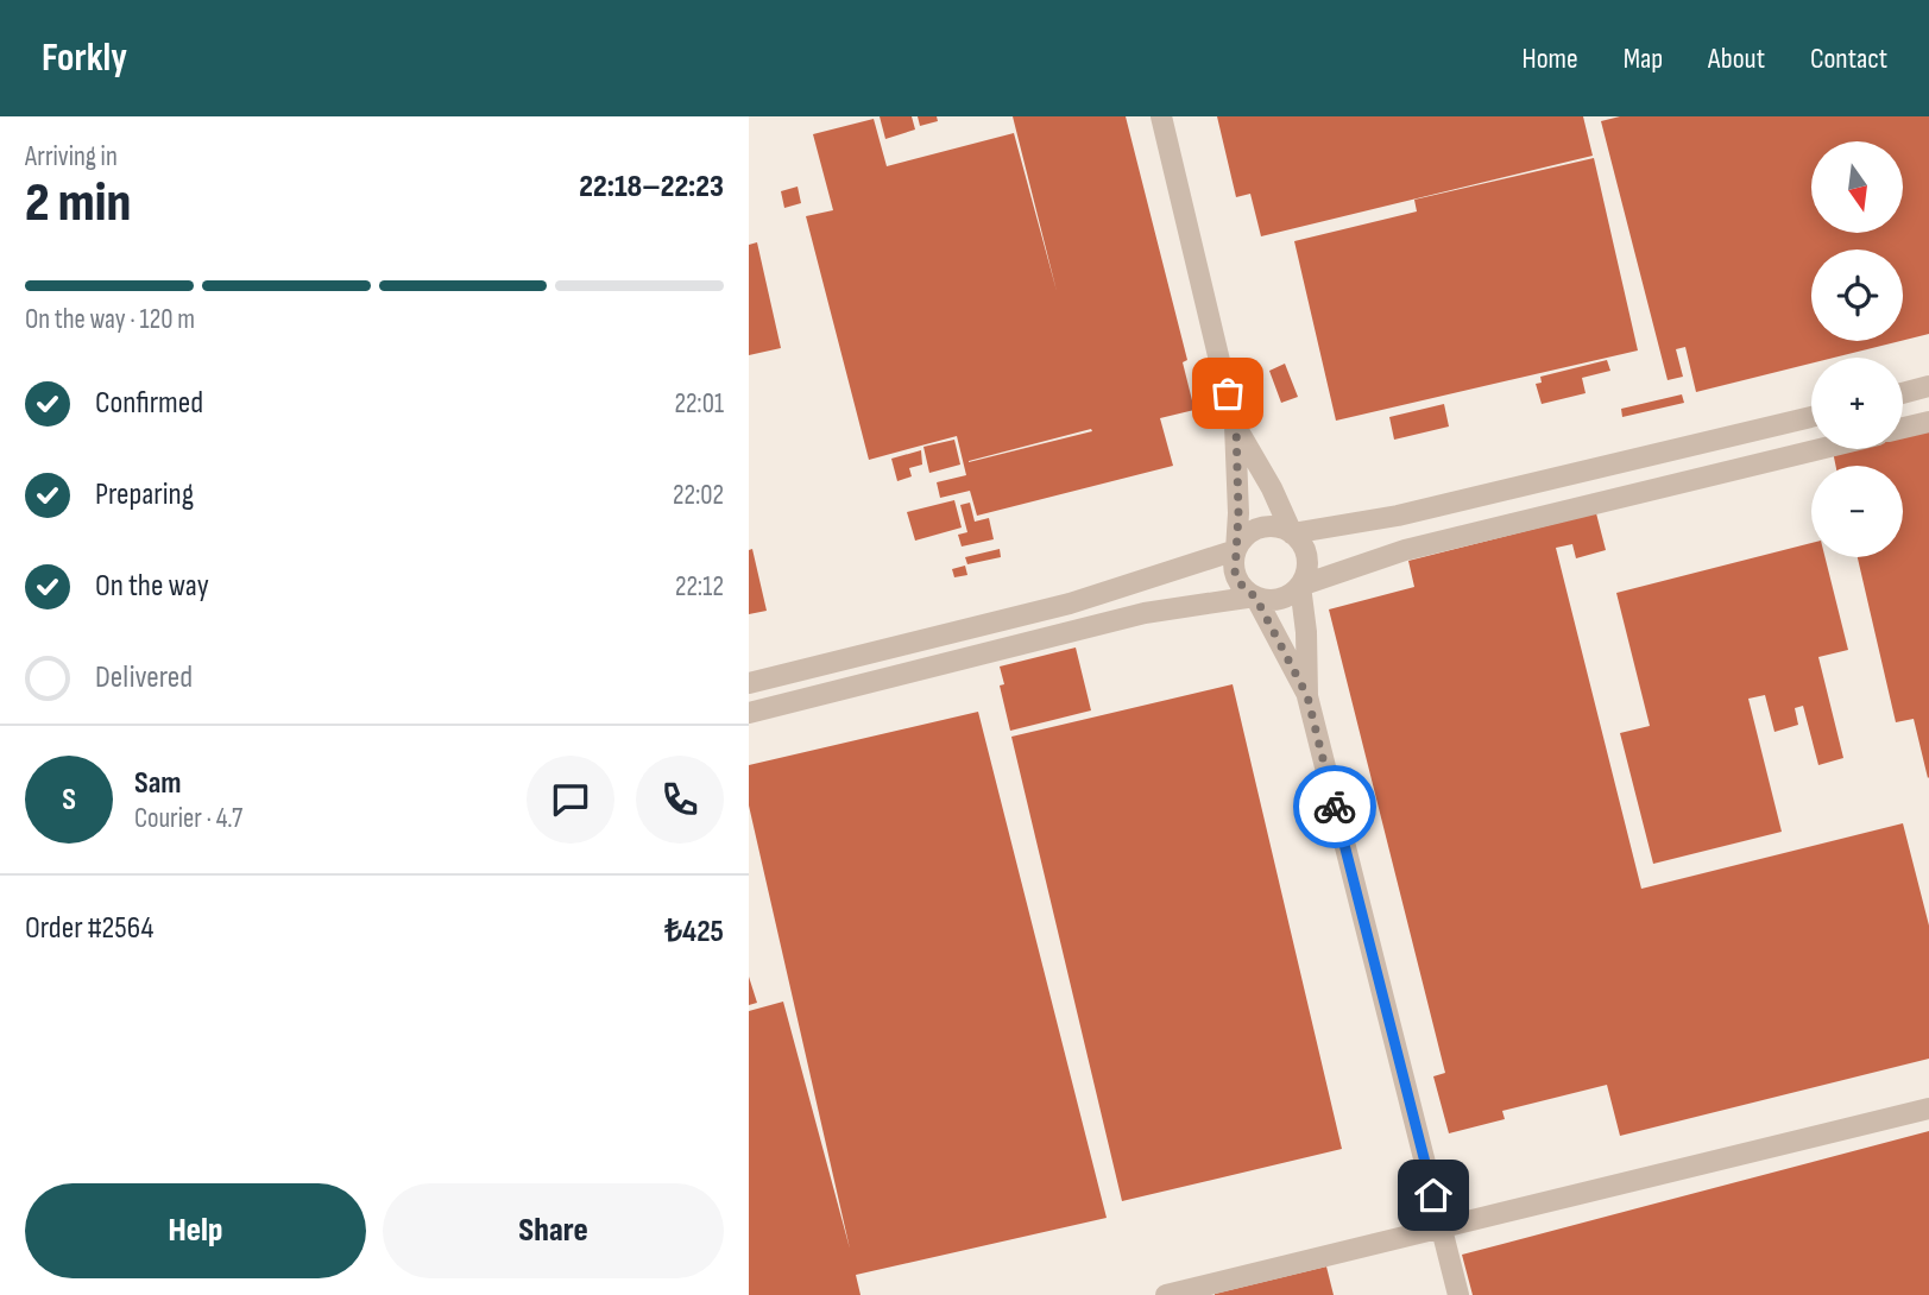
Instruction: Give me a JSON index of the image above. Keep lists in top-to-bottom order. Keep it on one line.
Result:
{"north":"bottom","page":{"header":"Forkly","nav":["Home","Map","About","Contact"],"heading":["2 min","Arriving in","22:18–22:23"],"panel":["Sam","Courier · 4.7","Order #2564","₺425"],"map_buttons":["+","−"],"bar":"On the way · 120 m","list":[["Confirmed","22:01"],["Preparing","22:02"],["On the way","22:12"],"Delivered"],"round":"S","buttons":["Help","Share"]}}
